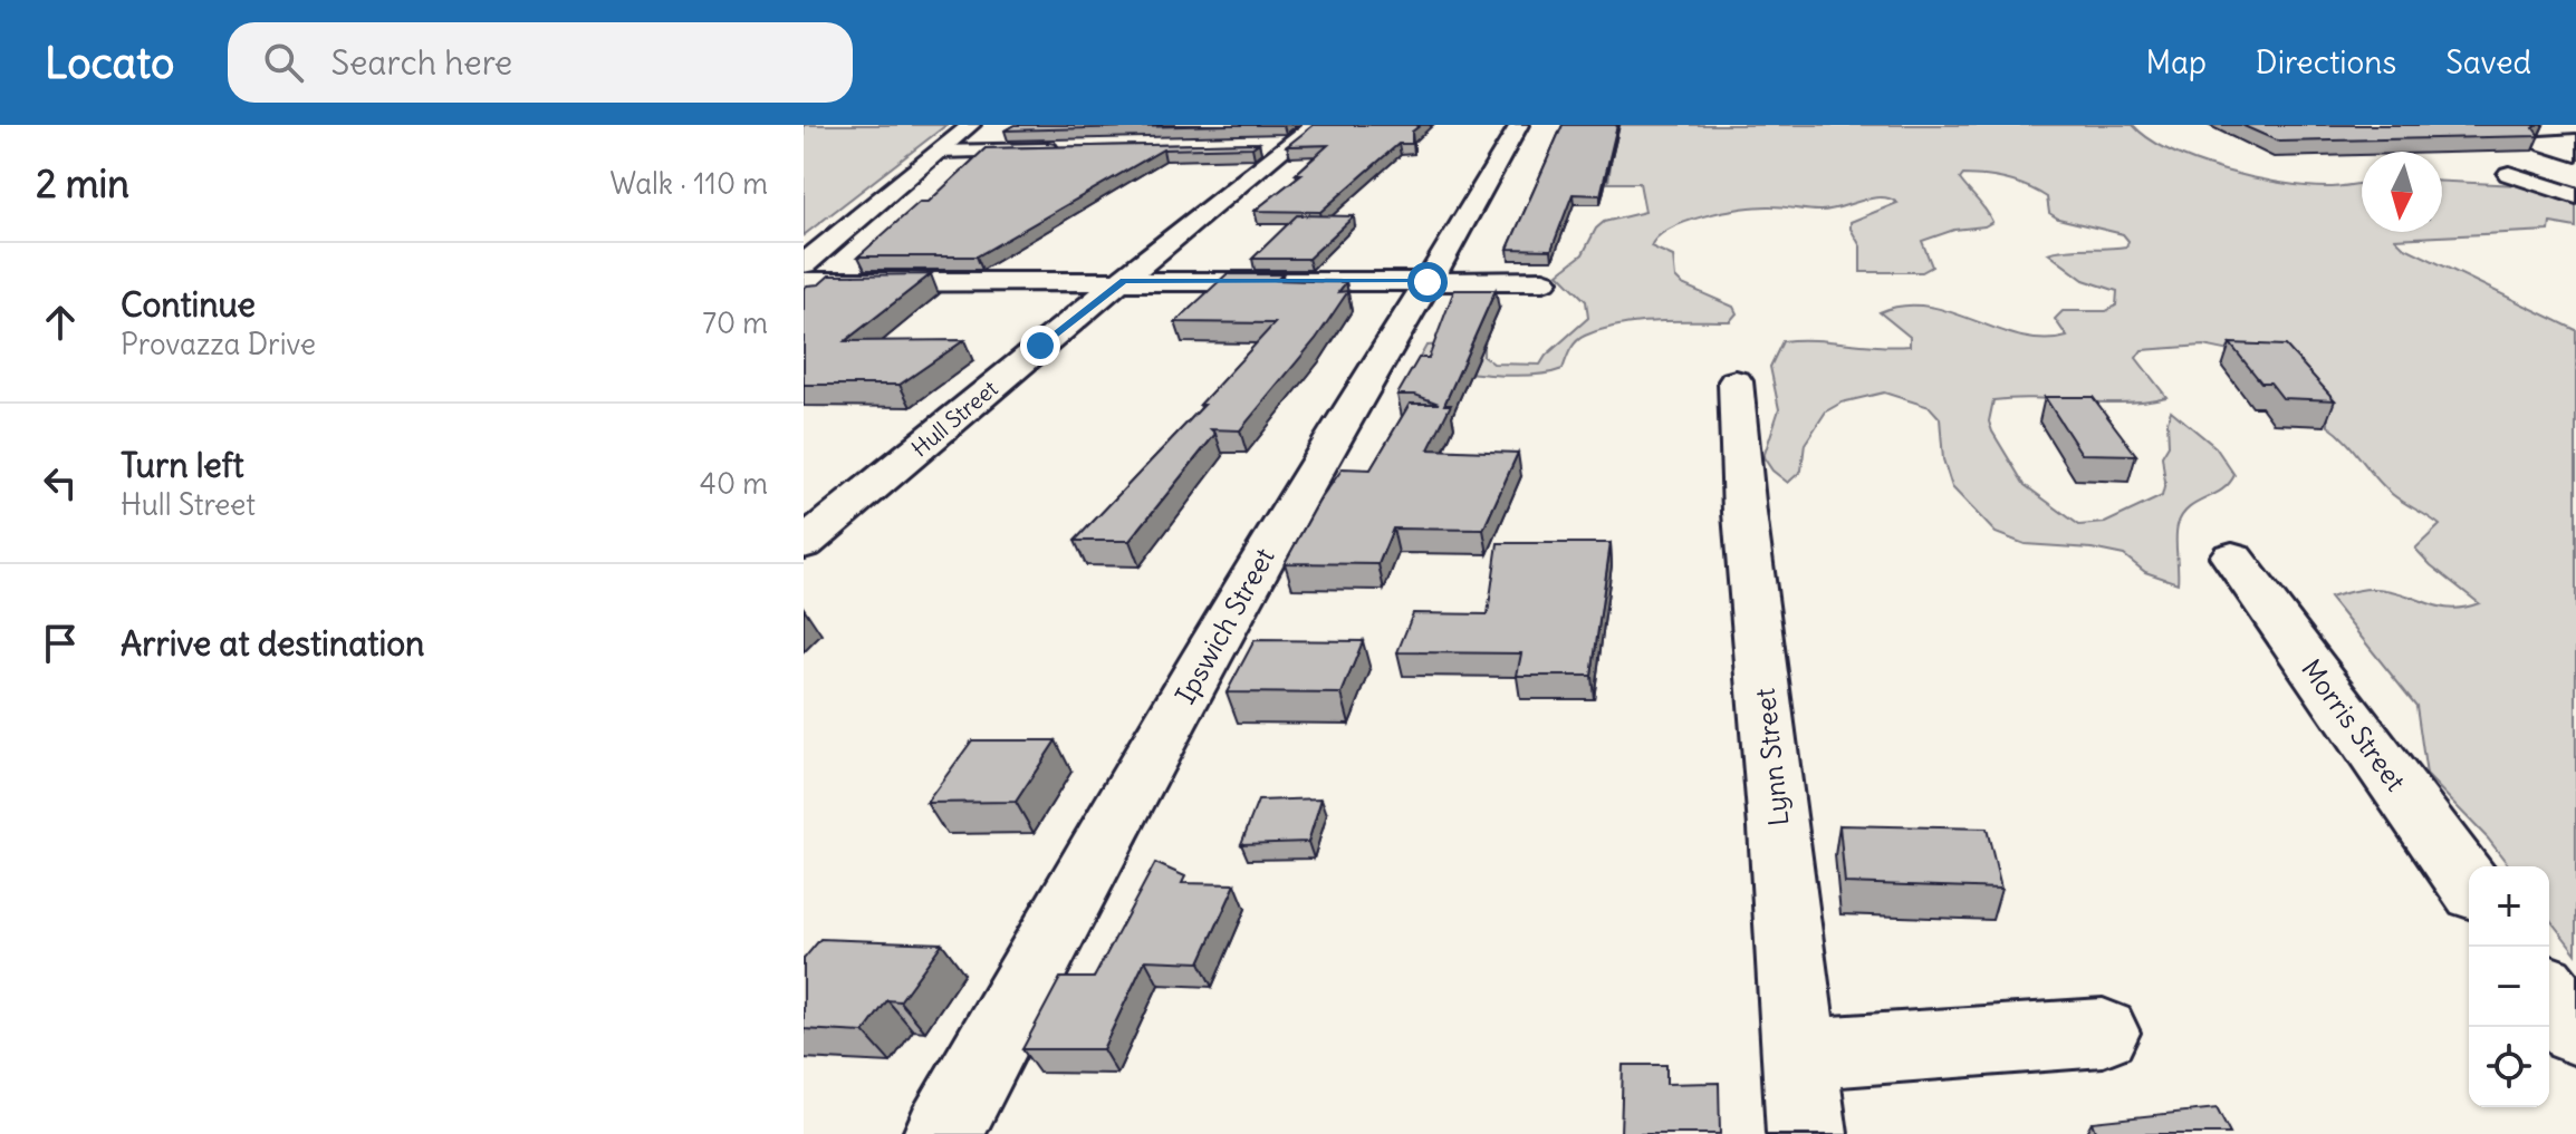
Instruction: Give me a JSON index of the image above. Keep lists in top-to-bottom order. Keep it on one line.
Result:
{"streets":{"street":["Hull Street","Ipswich Street","Morris Street","Lynn Street"]},"north":"bottom","page":{"header":"Locato","search":"Search here","nav":["Map","Directions","Saved"],"heading":["2 min","Walk · 110 m"],"list":[["Continue","Provazza Drive","70 m"],["Turn left","Hull Street","40 m"],"Arrive at destination"],"map_buttons":["+","−"]}}
